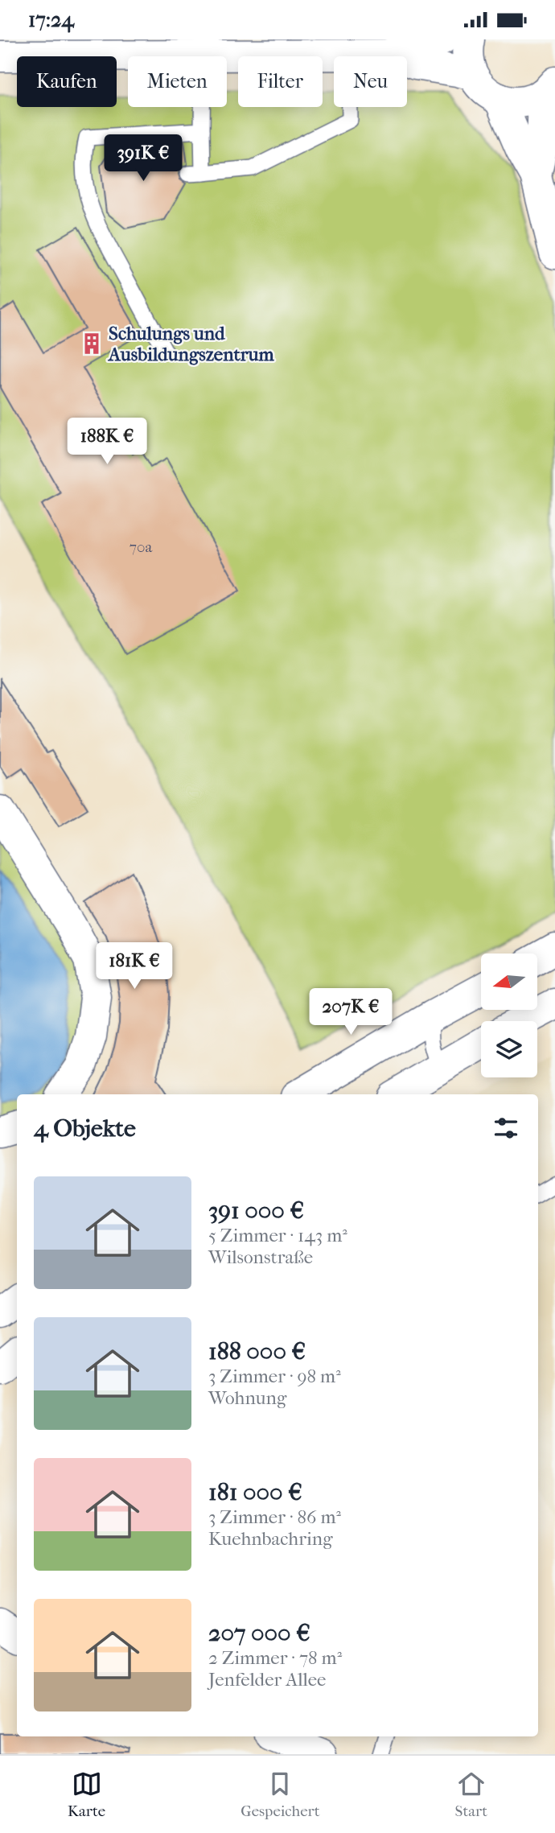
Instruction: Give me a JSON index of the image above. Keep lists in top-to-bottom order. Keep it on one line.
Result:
{"places":{"building":["Schulungs und Ausbildungszentrum"]},"house_numbers":["70a"],"north":"left","page":{"status":"17:24","chip":["Kaufen","Mieten","Filter","Neu"],"price":["391K €","188K €","181K €","207K €"],"heading":"4 Objekte","list":[{"name":"391 000 €","note":"5 Zimmer · 143 m² · Wilsonstraße"},{"name":"188 000 €","note":"3 Zimmer · 98 m² · Wohnung"},{"name":"181 000 €","note":"3 Zimmer · 86 m² · Kuehnbachring"},{"name":"207 000 €","note":"2 Zimmer · 78 m² · Jenfelder Allee"}],"tabs":["Karte","Gespeichert","Start"]}}
